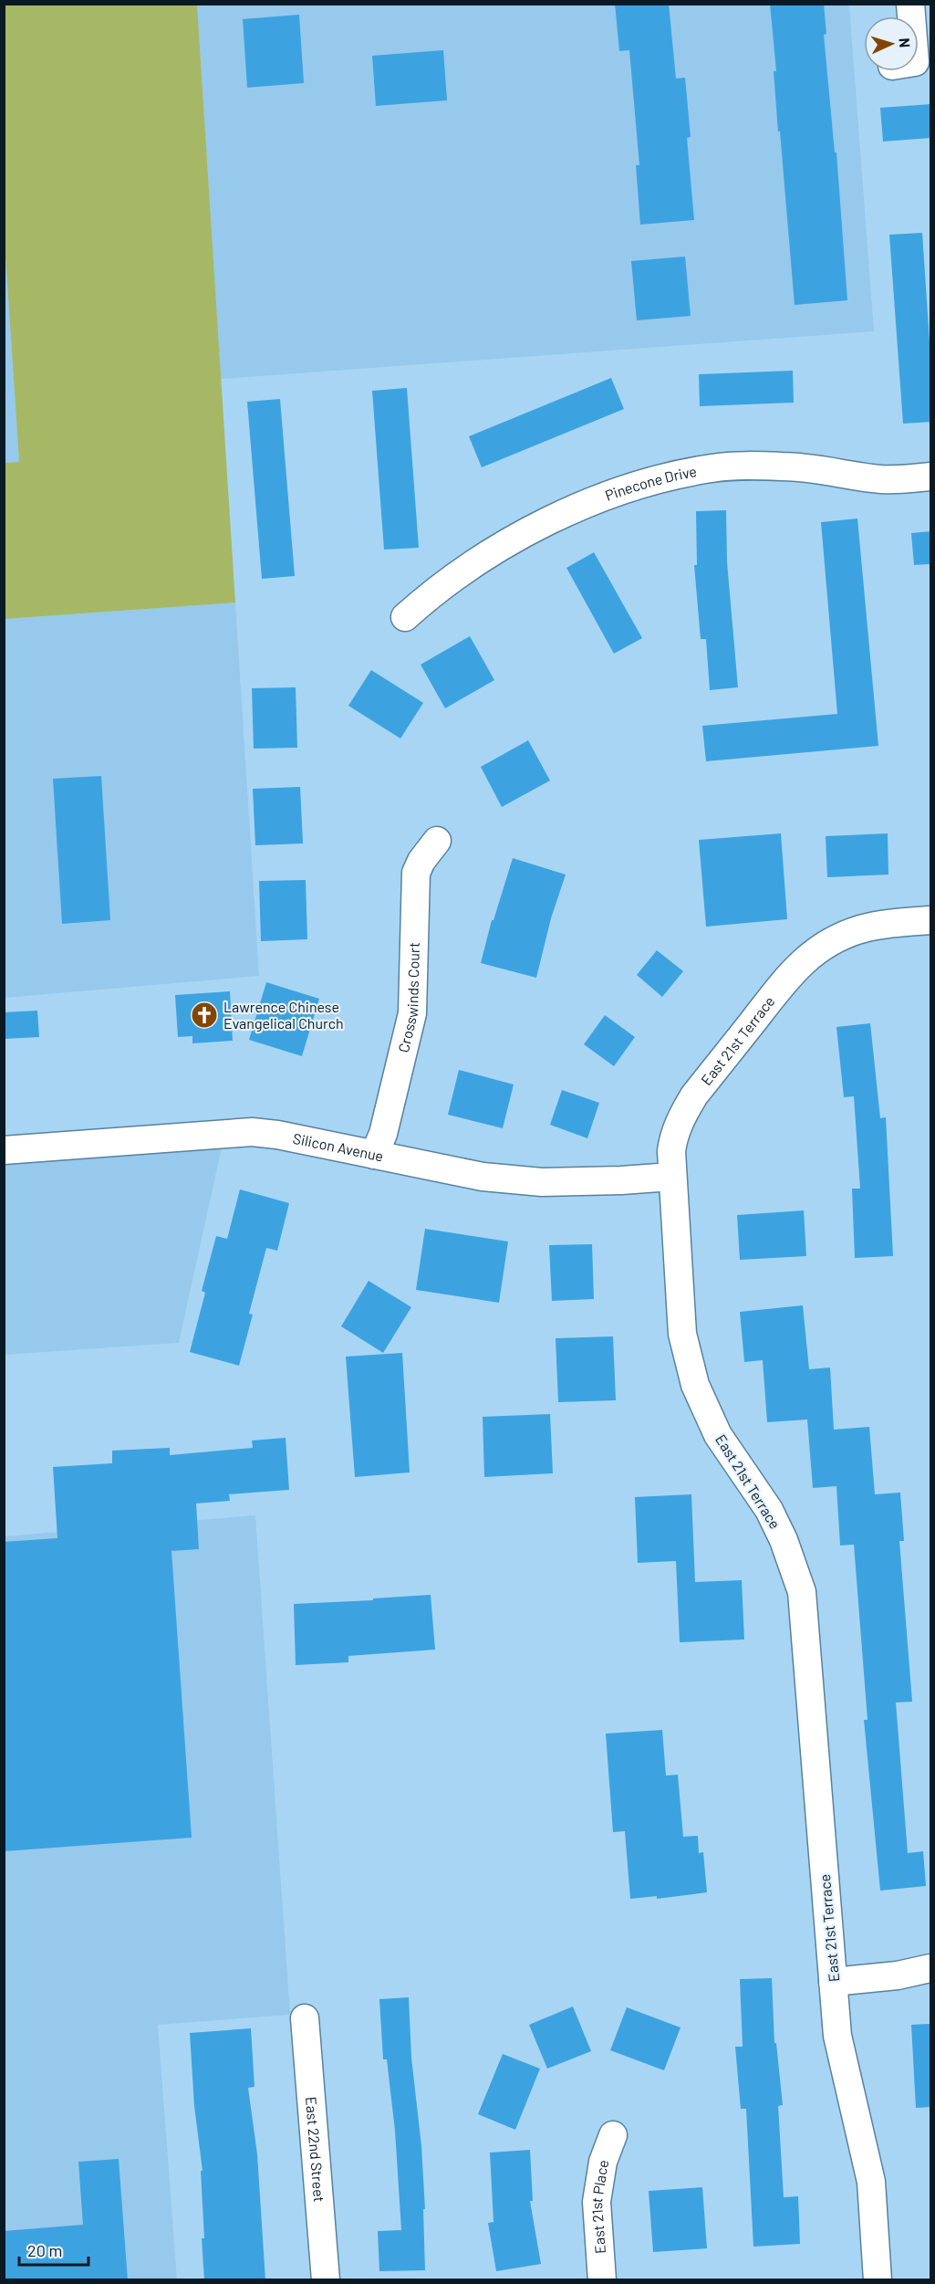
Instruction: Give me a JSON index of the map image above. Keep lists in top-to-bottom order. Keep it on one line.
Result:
{"streets":{"street":["Pinecone Drive","Crosswinds Court","East 21st Terrace","Silicon Avenue","East 22nd Street","East 21st Place"]},"crossings":[["Crosswinds Court","Silicon Avenue"],["East 21st Terrace","Silicon Avenue"]],"places":{"church":["Lawrence Chinese Evangelical Church"]},"scale_bar":"20 m","north":"right"}
